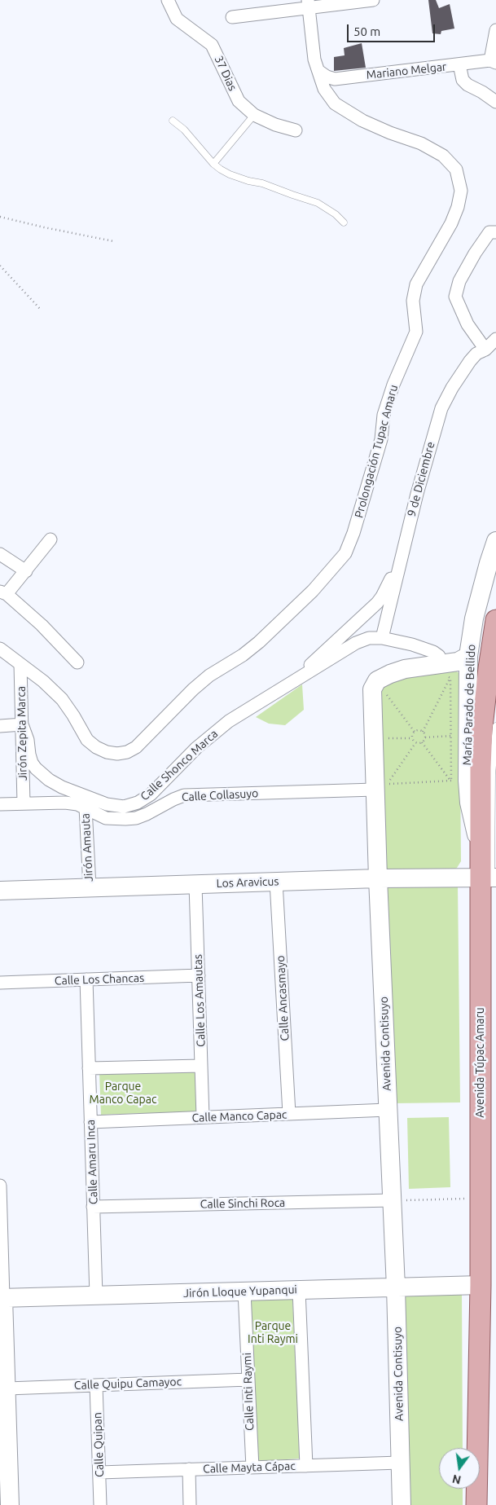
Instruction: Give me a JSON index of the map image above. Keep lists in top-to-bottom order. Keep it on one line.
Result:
{"streets":{"main road":["Avenida Túpac Amaru"],"street":["Mariano Melgar","37 Dias","Prolongación Tupac Amaru","9 de Diciembre","María Parado de Bellido","Jirón Zepita Marca","Calle Shonco Marca","Calle Collasuyo","Jirón Amauta","Los Aravicus","Calle Los Chancas","Calle Ancasmayo","Calle Los Amautas","Avenida Contisuyo","Calle Manco Capac","Calle Amaru Inca","Calle Sinchi Roca","Jirón Lloque Yupanqui","Calle Quipu Camayoc","Calle Inti Raymi","Calle Quipan","Calle Mayta Cápac"]},"crossings":[["Mariano Melgar","Prolongación Tupac Amaru"],["Prolongación Tupac Amaru","Jirón Zepita Marca"],["9 de Diciembre","Calle Shonco Marca"],["María Parado de Bellido","Avenida Contisuyo"],["María Parado de Bellido","Avenida Túpac Amaru"],["Jirón Zepita Marca","Calle Shonco Marca"],["Jirón Zepita Marca","Calle Collasuyo"],["Calle Shonco Marca","Avenida Contisuyo"],["Calle Collasuyo","Jirón Amauta"],["Calle Collasuyo","Avenida Contisuyo"],["Jirón Amauta","Los Aravicus"],["Los Aravicus","Calle Ancasmayo"],["Los Aravicus","Calle Los Amautas"],["Los Aravicus","Avenida Contisuyo"],["Los Aravicus","Avenida Túpac Amaru"],["Calle Los Chancas","Calle Los Amautas"],["Calle Los Chancas","Calle Amaru Inca"],["Calle Ancasmayo","Calle Manco Capac"],["Calle Los Amautas","Calle Manco Capac"],["Avenida Contisuyo","Calle Manco Capac"],["Avenida Contisuyo","Calle Sinchi Roca"],["Avenida Contisuyo","Jirón Lloque Yupanqui"],["Avenida Contisuyo","Calle Mayta Cápac"],["Avenida Túpac Amaru","Jirón Lloque Yupanqui"],["Calle Manco Capac","Calle Amaru Inca"],["Calle Amaru Inca","Calle Sinchi Roca"],["Calle Amaru Inca","Jirón Lloque Yupanqui"],["Jirón Lloque Yupanqui","Calle Inti Raymi"],["Calle Quipu Camayoc","Calle Inti Raymi"],["Calle Quipu Camayoc","Calle Quipan"],["Calle Inti Raymi","Calle Mayta Cápac"],["Calle Quipan","Calle Mayta Cápac"]],"parks":["Parque Manco Capac","Parque Inti Raymi"],"scale_bar":"50 m","north":"bottom"}
